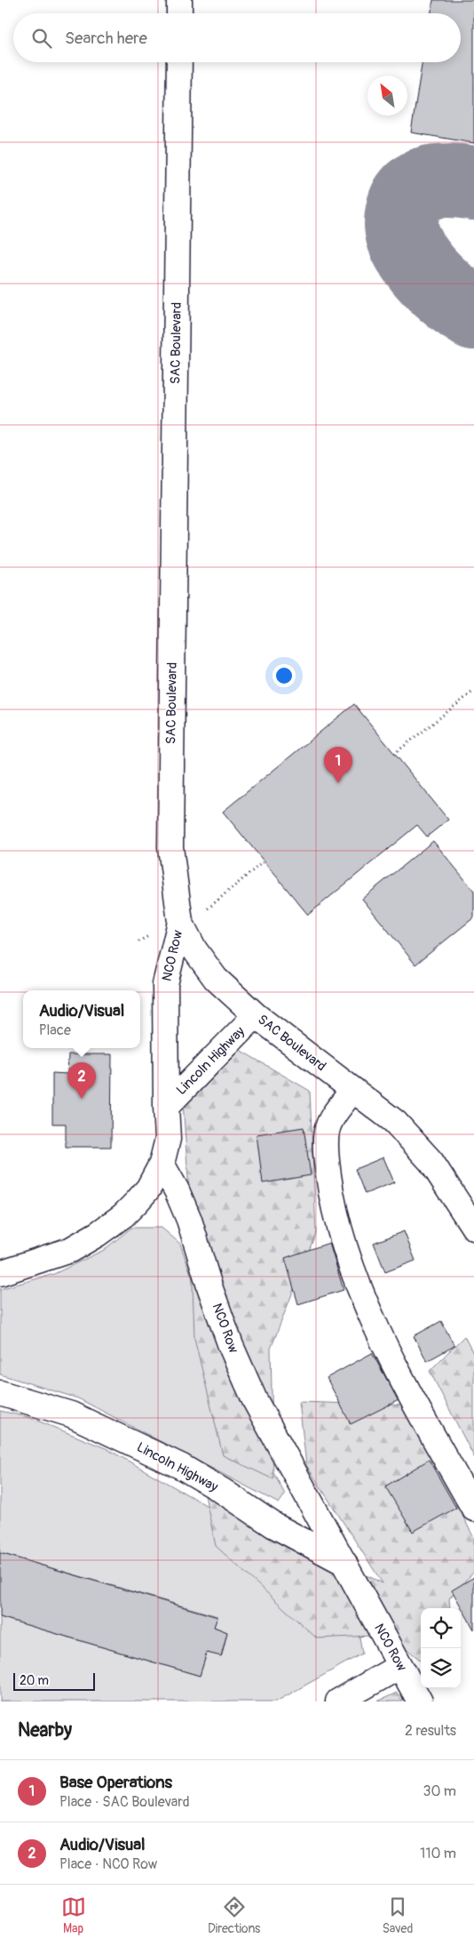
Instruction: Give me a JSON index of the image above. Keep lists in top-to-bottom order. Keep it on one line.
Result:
{"streets":{"street":["SAC Boulevard","NCO Row","Lincoln Highway"]},"crossings":[["SAC Boulevard","NCO Row"],["SAC Boulevard","Lincoln Highway"],["NCO Row","Lincoln Highway"]],"scale_bar":"20 m","north":"top left","page":{"search":"Search here","pins":["1","2"],"popup":["Audio/Visual","Place"],"scale":"20 m","heading":["Nearby","2 results"],"list":[{"mark":"1","name":"Base Operations","note":"Place · SAC Boulevard","value":"30 m"},{"mark":"2","name":"Audio/Visual","note":"Place · NCO Row","value":"110 m"}],"nav":["Map","Directions","Saved"]}}
